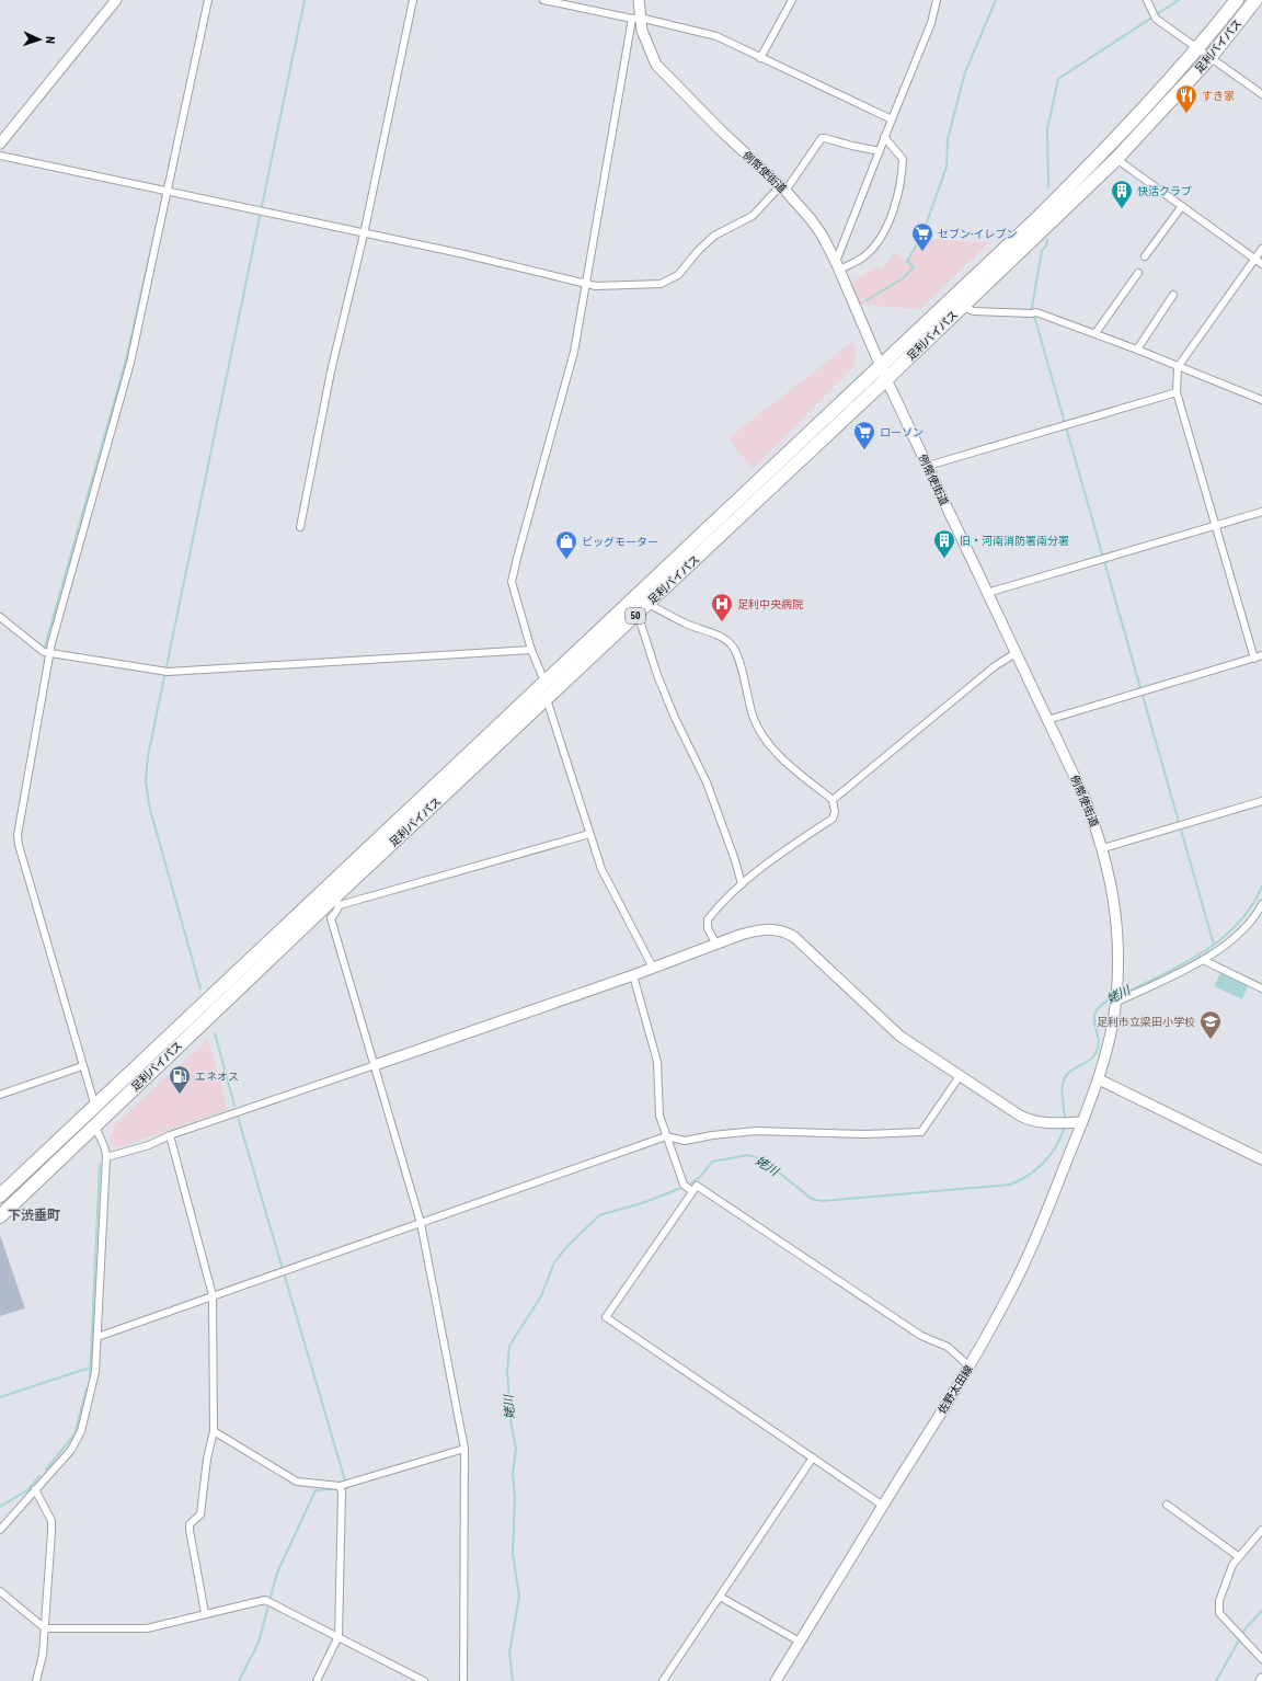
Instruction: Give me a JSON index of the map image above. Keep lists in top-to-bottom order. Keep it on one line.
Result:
{"streets":{"highway":["足利バイパス","50"],"main road":["例幣使街道","佐野太田線"]},"crossings":[["足利バイパス","例幣使街道"],["例幣使街道","佐野太田線"]],"districts":["下渋垂町"],"water":["姥川"],"places":{"restaurant":["すき家"],"building":["快活クラブ","旧・河南消防署南分署"],"supermarket":["セブン-イレブン","ローソン"],"shop":["ビッグモーター"],"hospital":["足利中央病院"],"school or university":["足利市立梁田小学校"],"fuel station":["エネオス"]},"north":"right"}
